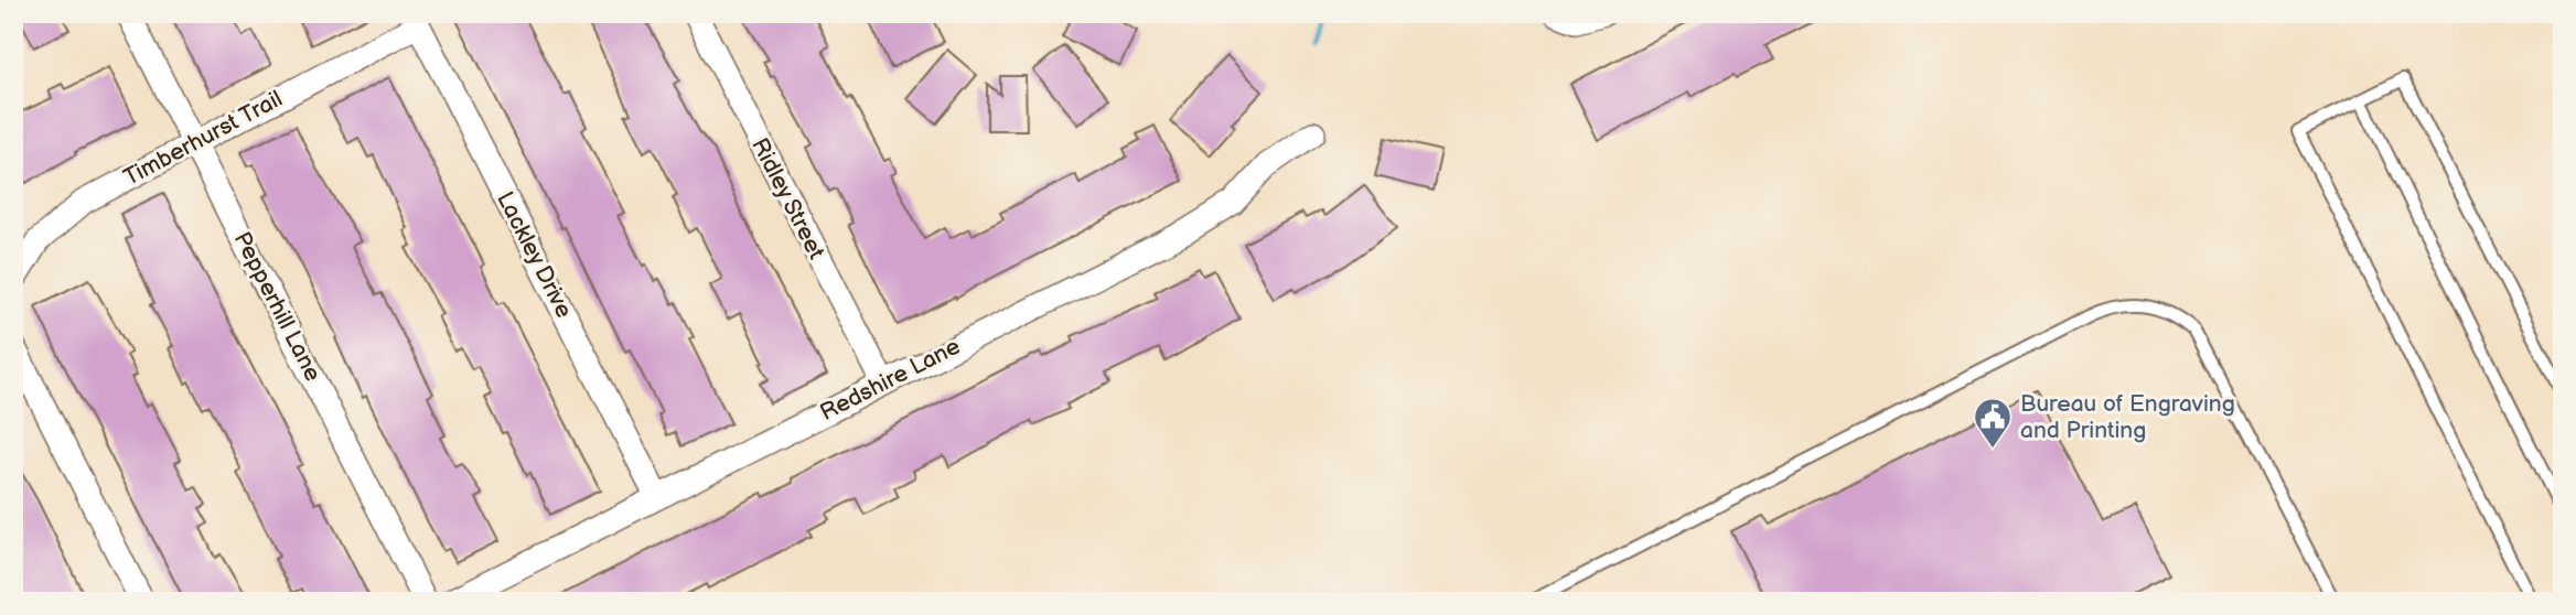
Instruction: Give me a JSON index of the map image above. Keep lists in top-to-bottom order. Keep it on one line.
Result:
{"streets":{"street":["Timberhurst Trail","Ridley Street","Lackley Drive","Pepperhill Lane","Redshire Lane"]},"crossings":[["Timberhurst Trail","Lackley Drive"],["Timberhurst Trail","Pepperhill Lane"],["Ridley Street","Redshire Lane"],["Lackley Drive","Redshire Lane"]],"places":{"public building":["Bureau of Engraving and Printing"]}}
